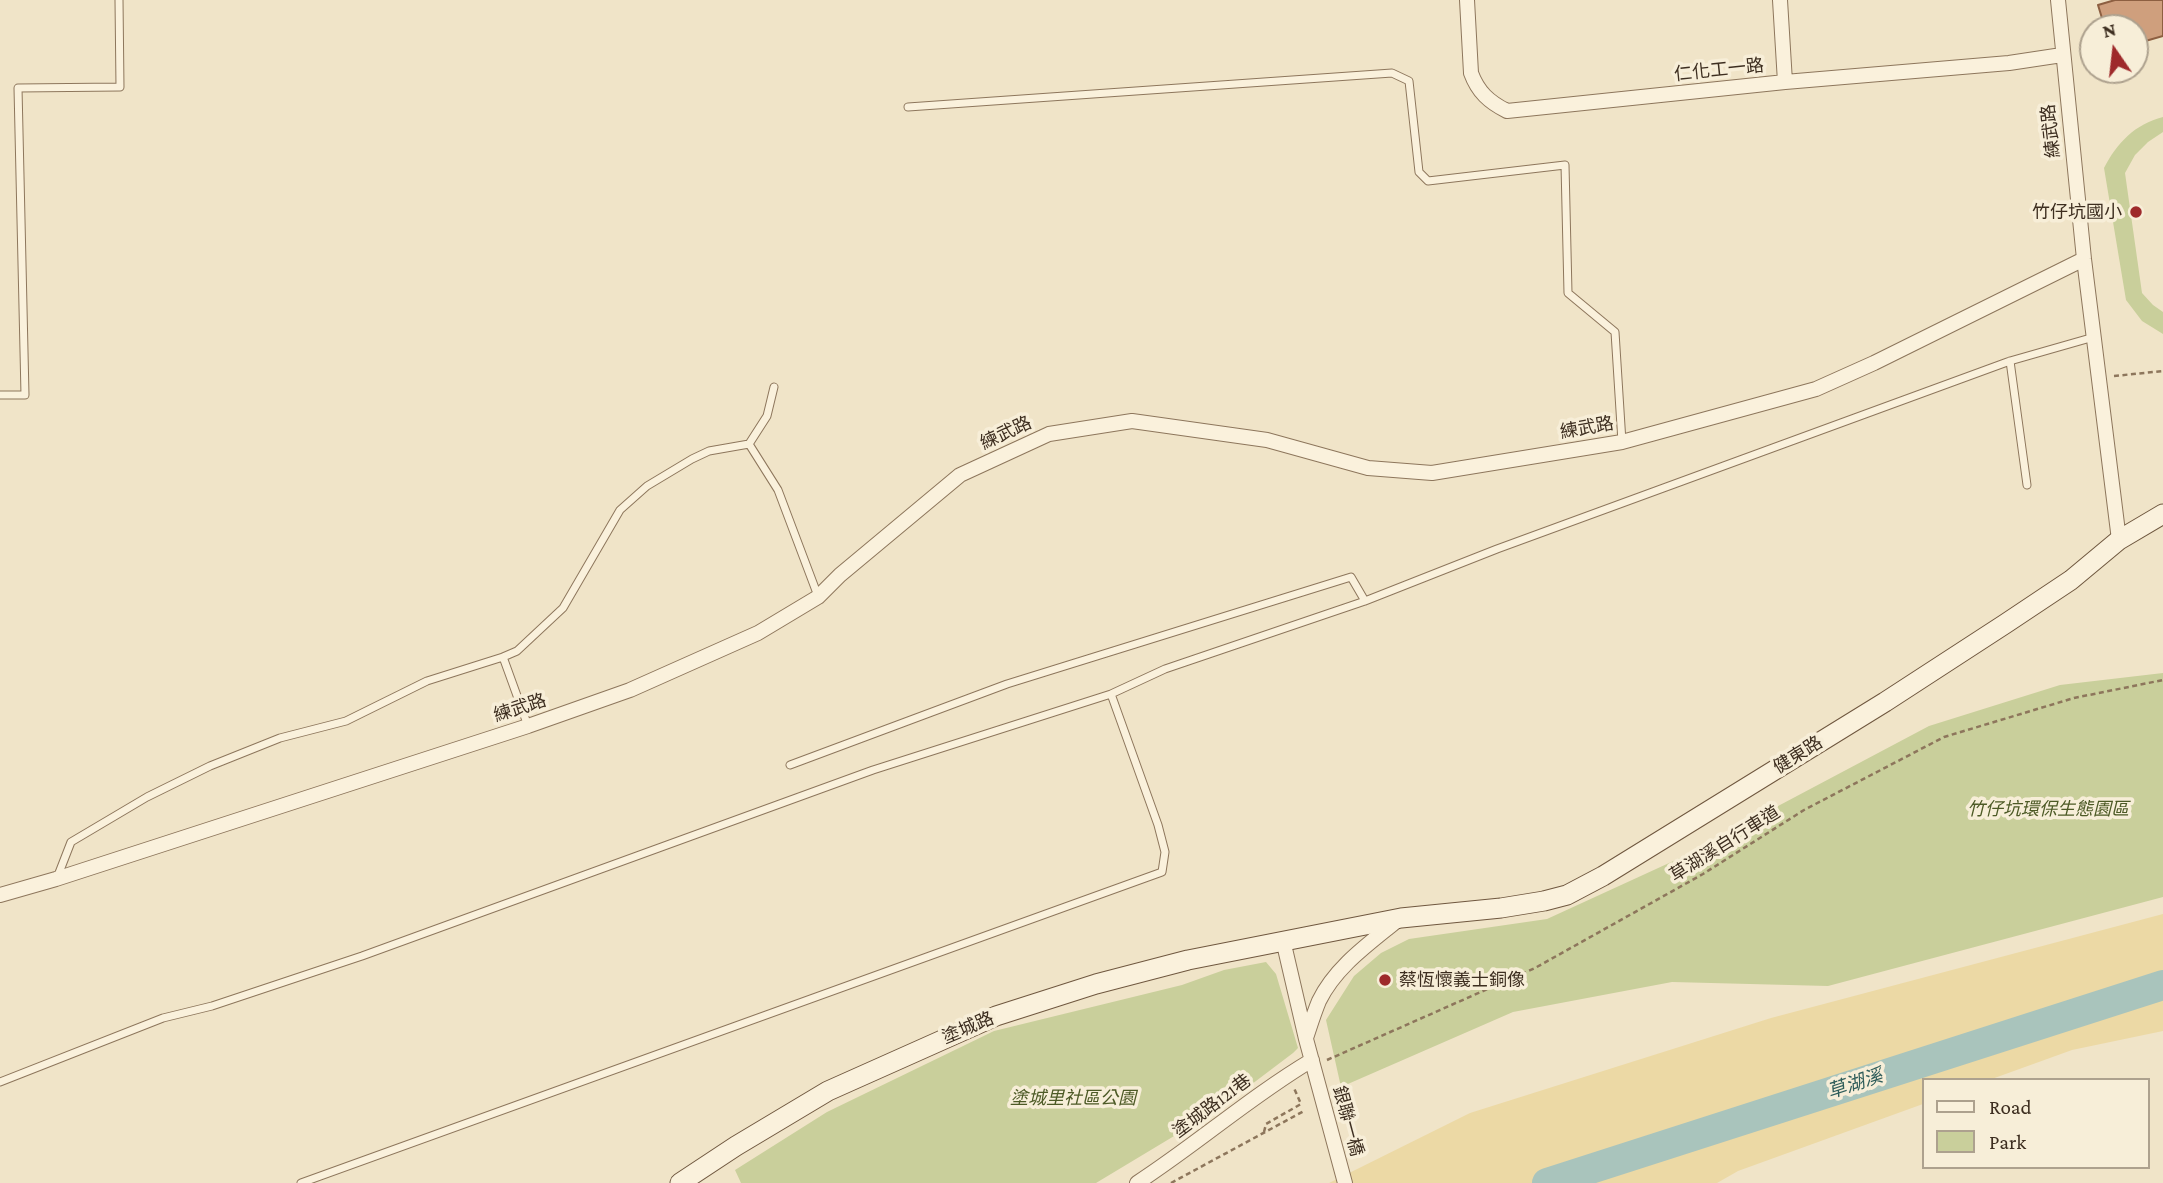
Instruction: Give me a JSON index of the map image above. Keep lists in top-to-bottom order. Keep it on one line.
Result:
{"streets":{"street":["仁化工一路","練武路","健東路","塗城路","塗城路121巷","銀聯一橋"],"path":["草湖溪自行車道"]},"crossings":[["仁化工一路","練武路"],["練武路","健東路"],["健東路","塗城路"],["草湖溪自行車道","塗城路121巷"],["草湖溪自行車道","銀聯一橋"],["塗城路121巷","銀聯一橋"]],"water":["草湖溪"],"parks":["竹仔坑環保生態園區","塗城里社區公園"],"places":["竹仔坑國小","蔡恆懷義士銅像"],"legend":["Road","Park"],"north":"top"}
